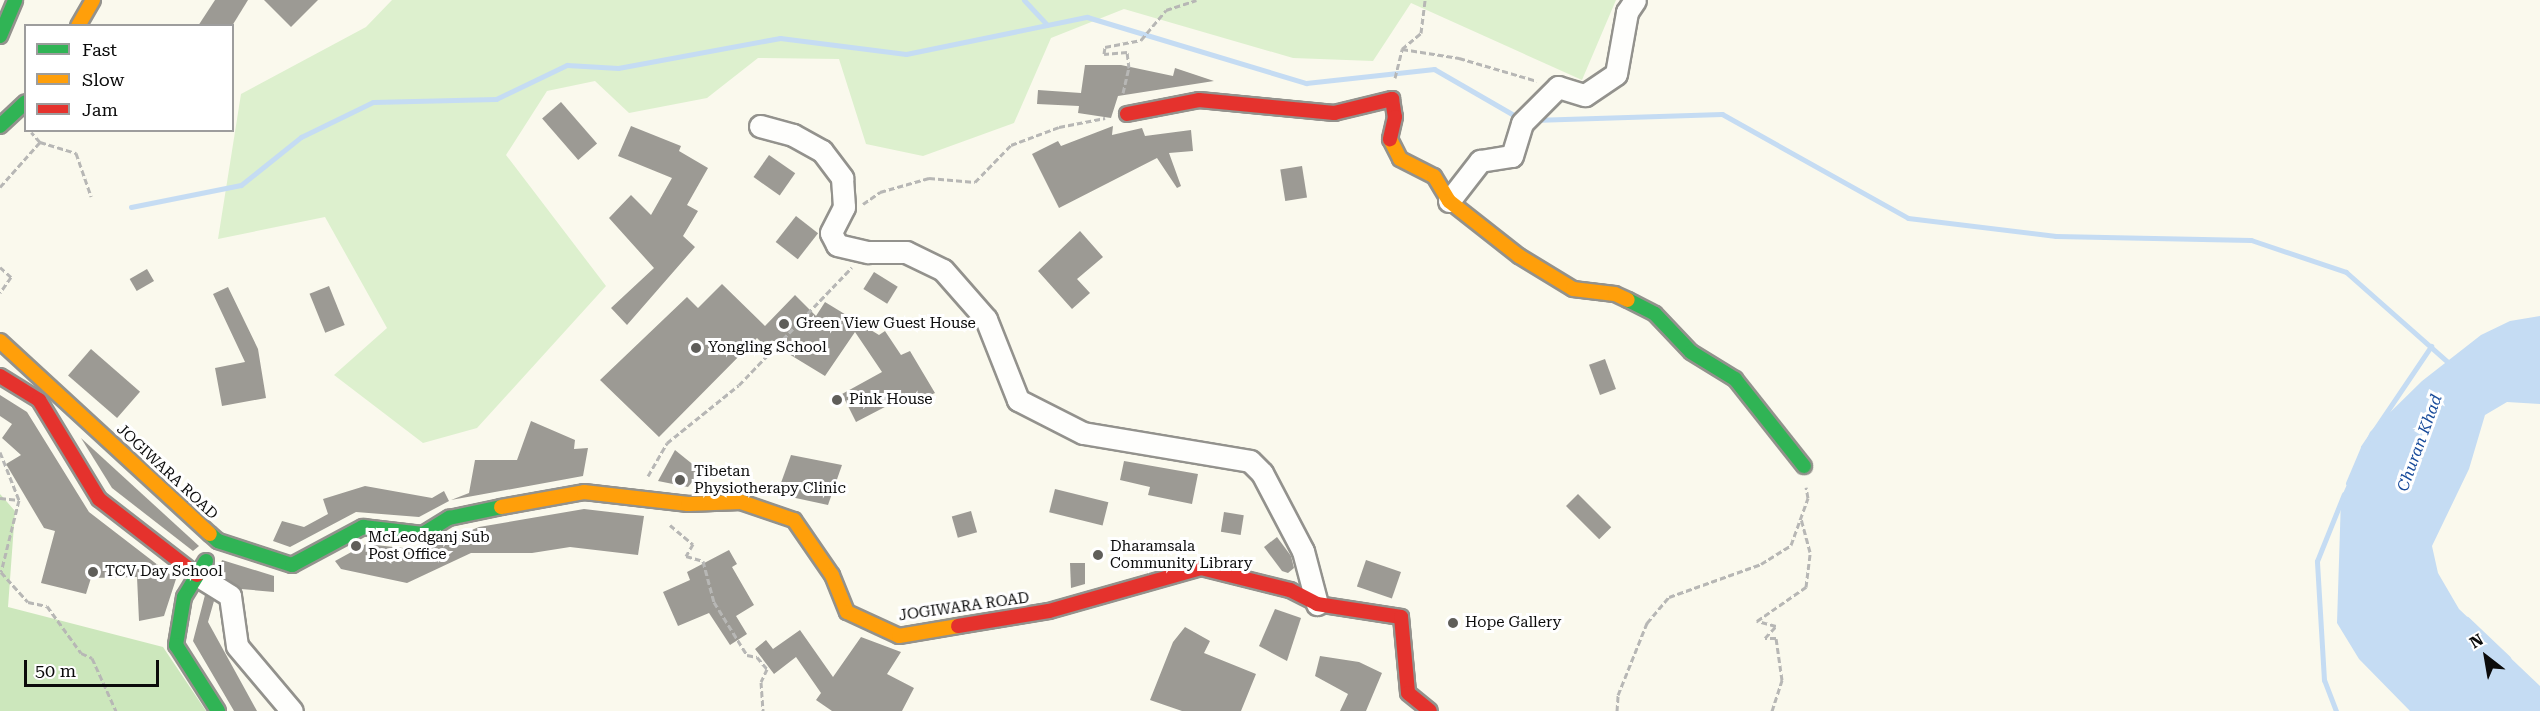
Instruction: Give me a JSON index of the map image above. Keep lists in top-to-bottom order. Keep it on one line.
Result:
{"streets":{"street":["JOGIWARA ROAD"]},"water":["Churan Khad"],"places":["Green View Guest House","Yongling School","Pink House","Tibetan Physiotherapy Clinic","McLeodganj Sub Post Office","Dharamsala Community Library","TCV Day School","Hope Gallery"],"legend":["Fast","Slow","Jam"],"scale_bar":"50 m","north":"top left"}
